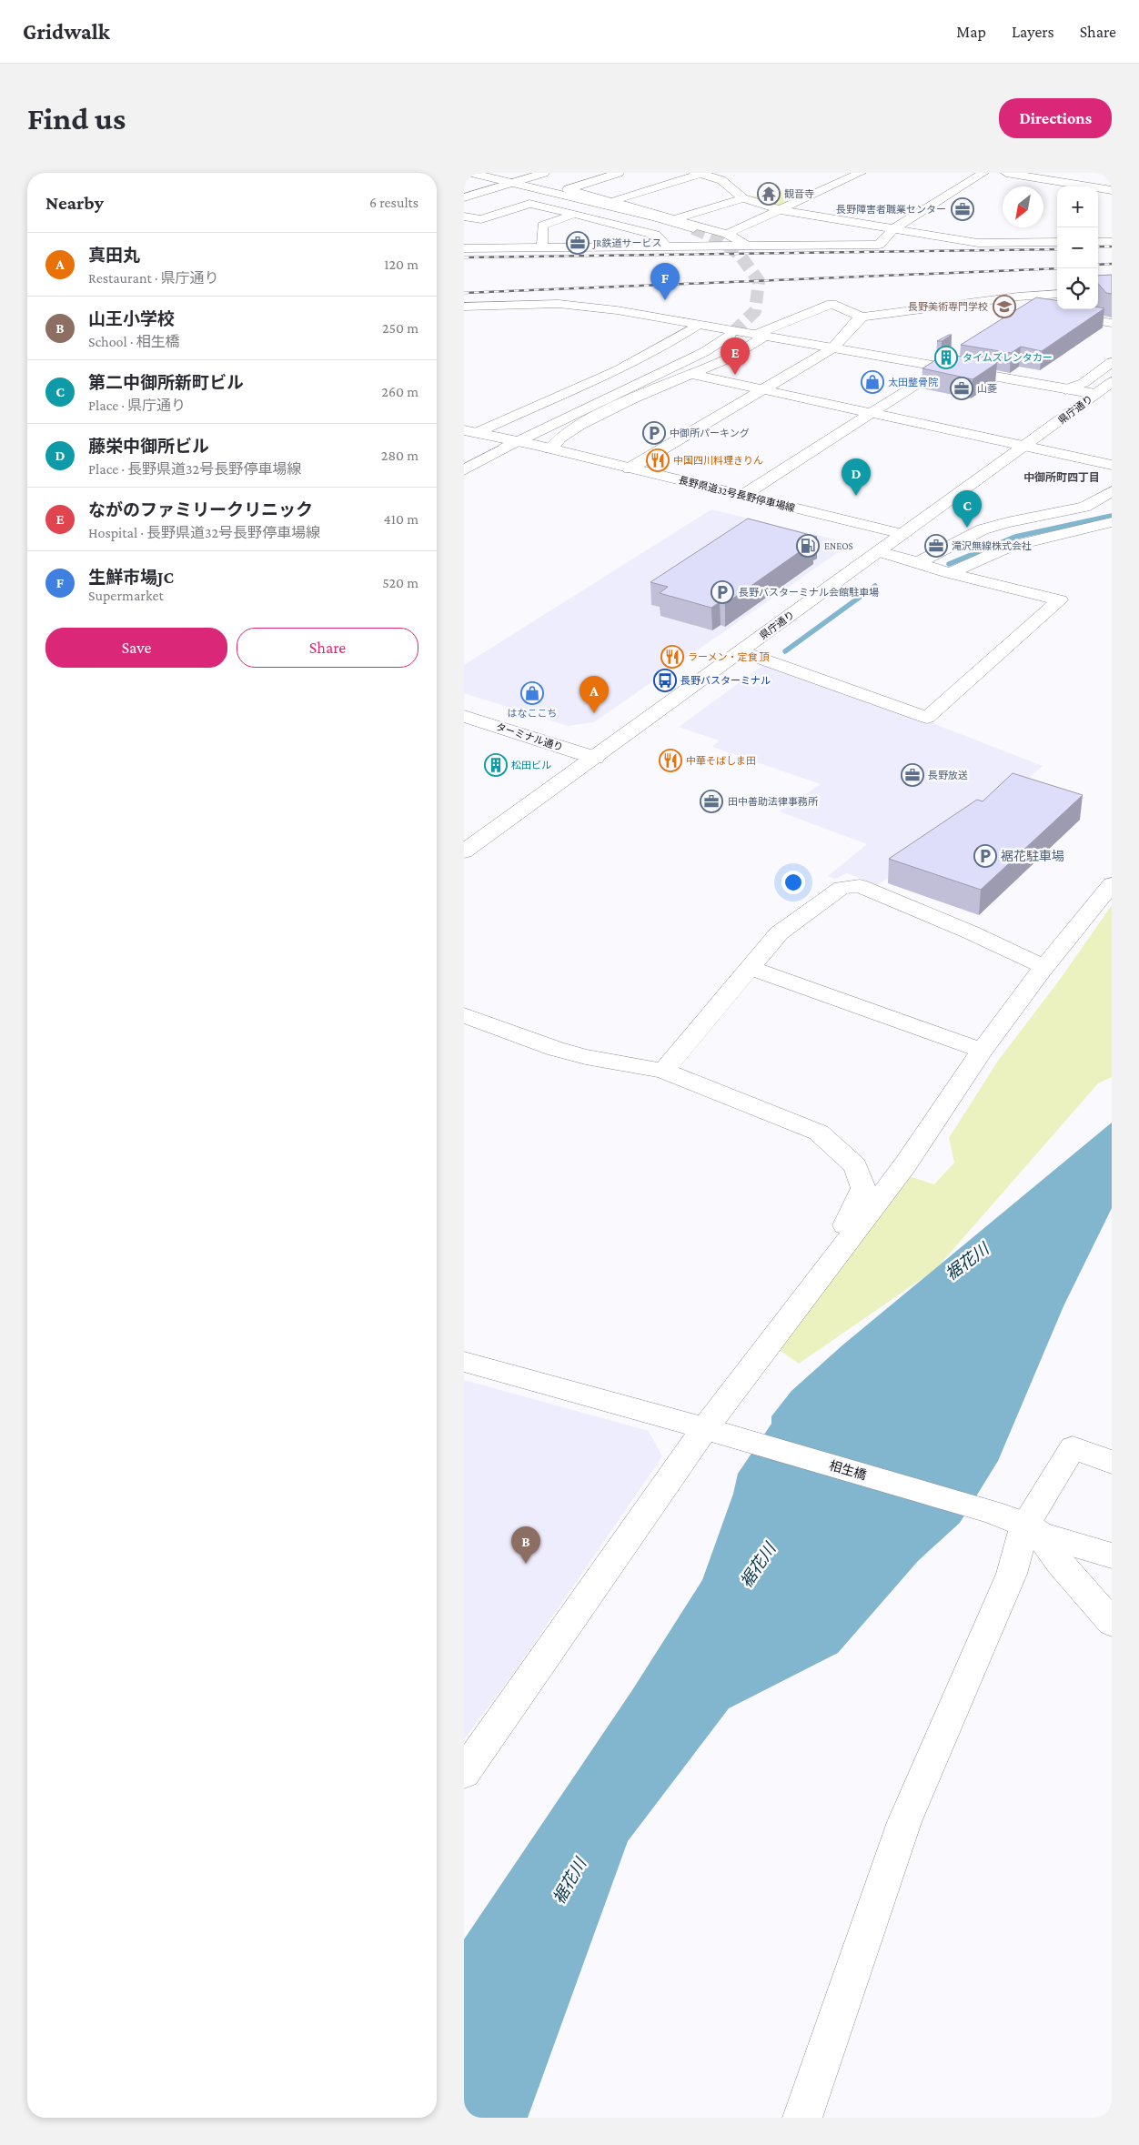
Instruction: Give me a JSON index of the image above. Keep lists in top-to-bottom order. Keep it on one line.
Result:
{"streets":{"main road":["県庁通り","長野県道32号長野停車場線","ターミナル通り","相生橋"]},"crossings":[["県庁通り","長野県道32号長野停車場線"],["県庁通り","ターミナル通り"]],"districts":["中御所町四丁目"],"water":["裾花川"],"places":{"temple":["観音寺"],"office":["長野障害者職業センター","JR鉄道サービス","山菱","滝沢無線株式会社","長野放送","田中善助法律事務所"],"school or university":["長野美術専門学校"],"building":["タイムズレンタカー","松田ビル"],"shop":["太田整骨院","はなここち"],"parking":["中御所パーキング","長野バスターミナル会館駐車場","裾花駐車場"],"restaurant":["中国四川料理きりん","ラーメン・定食 頂","中華そばしま田"],"fuel station":["ENEOS"],"bus stop":["長野バスターミナル"]},"north":"bottom left","page":{"header":"Gridwalk","nav":["Map","Layers","Share"],"buttons":["Directions",["Save","Share"]],"title":"Find us","heading":["Nearby","6 results"],"map_buttons":["+","−"],"list":[{"mark":"A","name":"真田丸","note":"Restaurant · 県庁通り","value":"120 m"},{"mark":"B","name":"山王小学校","note":"School · 相生橋","value":"250 m"},{"mark":"C","name":"第二中御所新町ビル","note":"Place · 県庁通り","value":"260 m"},{"mark":"D","name":"藤栄中御所ビル","note":"Place · 長野県道32号長野停車場線","value":"280 m"},{"mark":"E","name":"ながのファミリークリニック","note":"Hospital · 長野県道32号長野停車場線","value":"410 m"},{"mark":"F","name":"生鮮市場JC","note":"Supermarket","value":"520 m"}],"pins":["F","E","D","C","A","B"]}}
